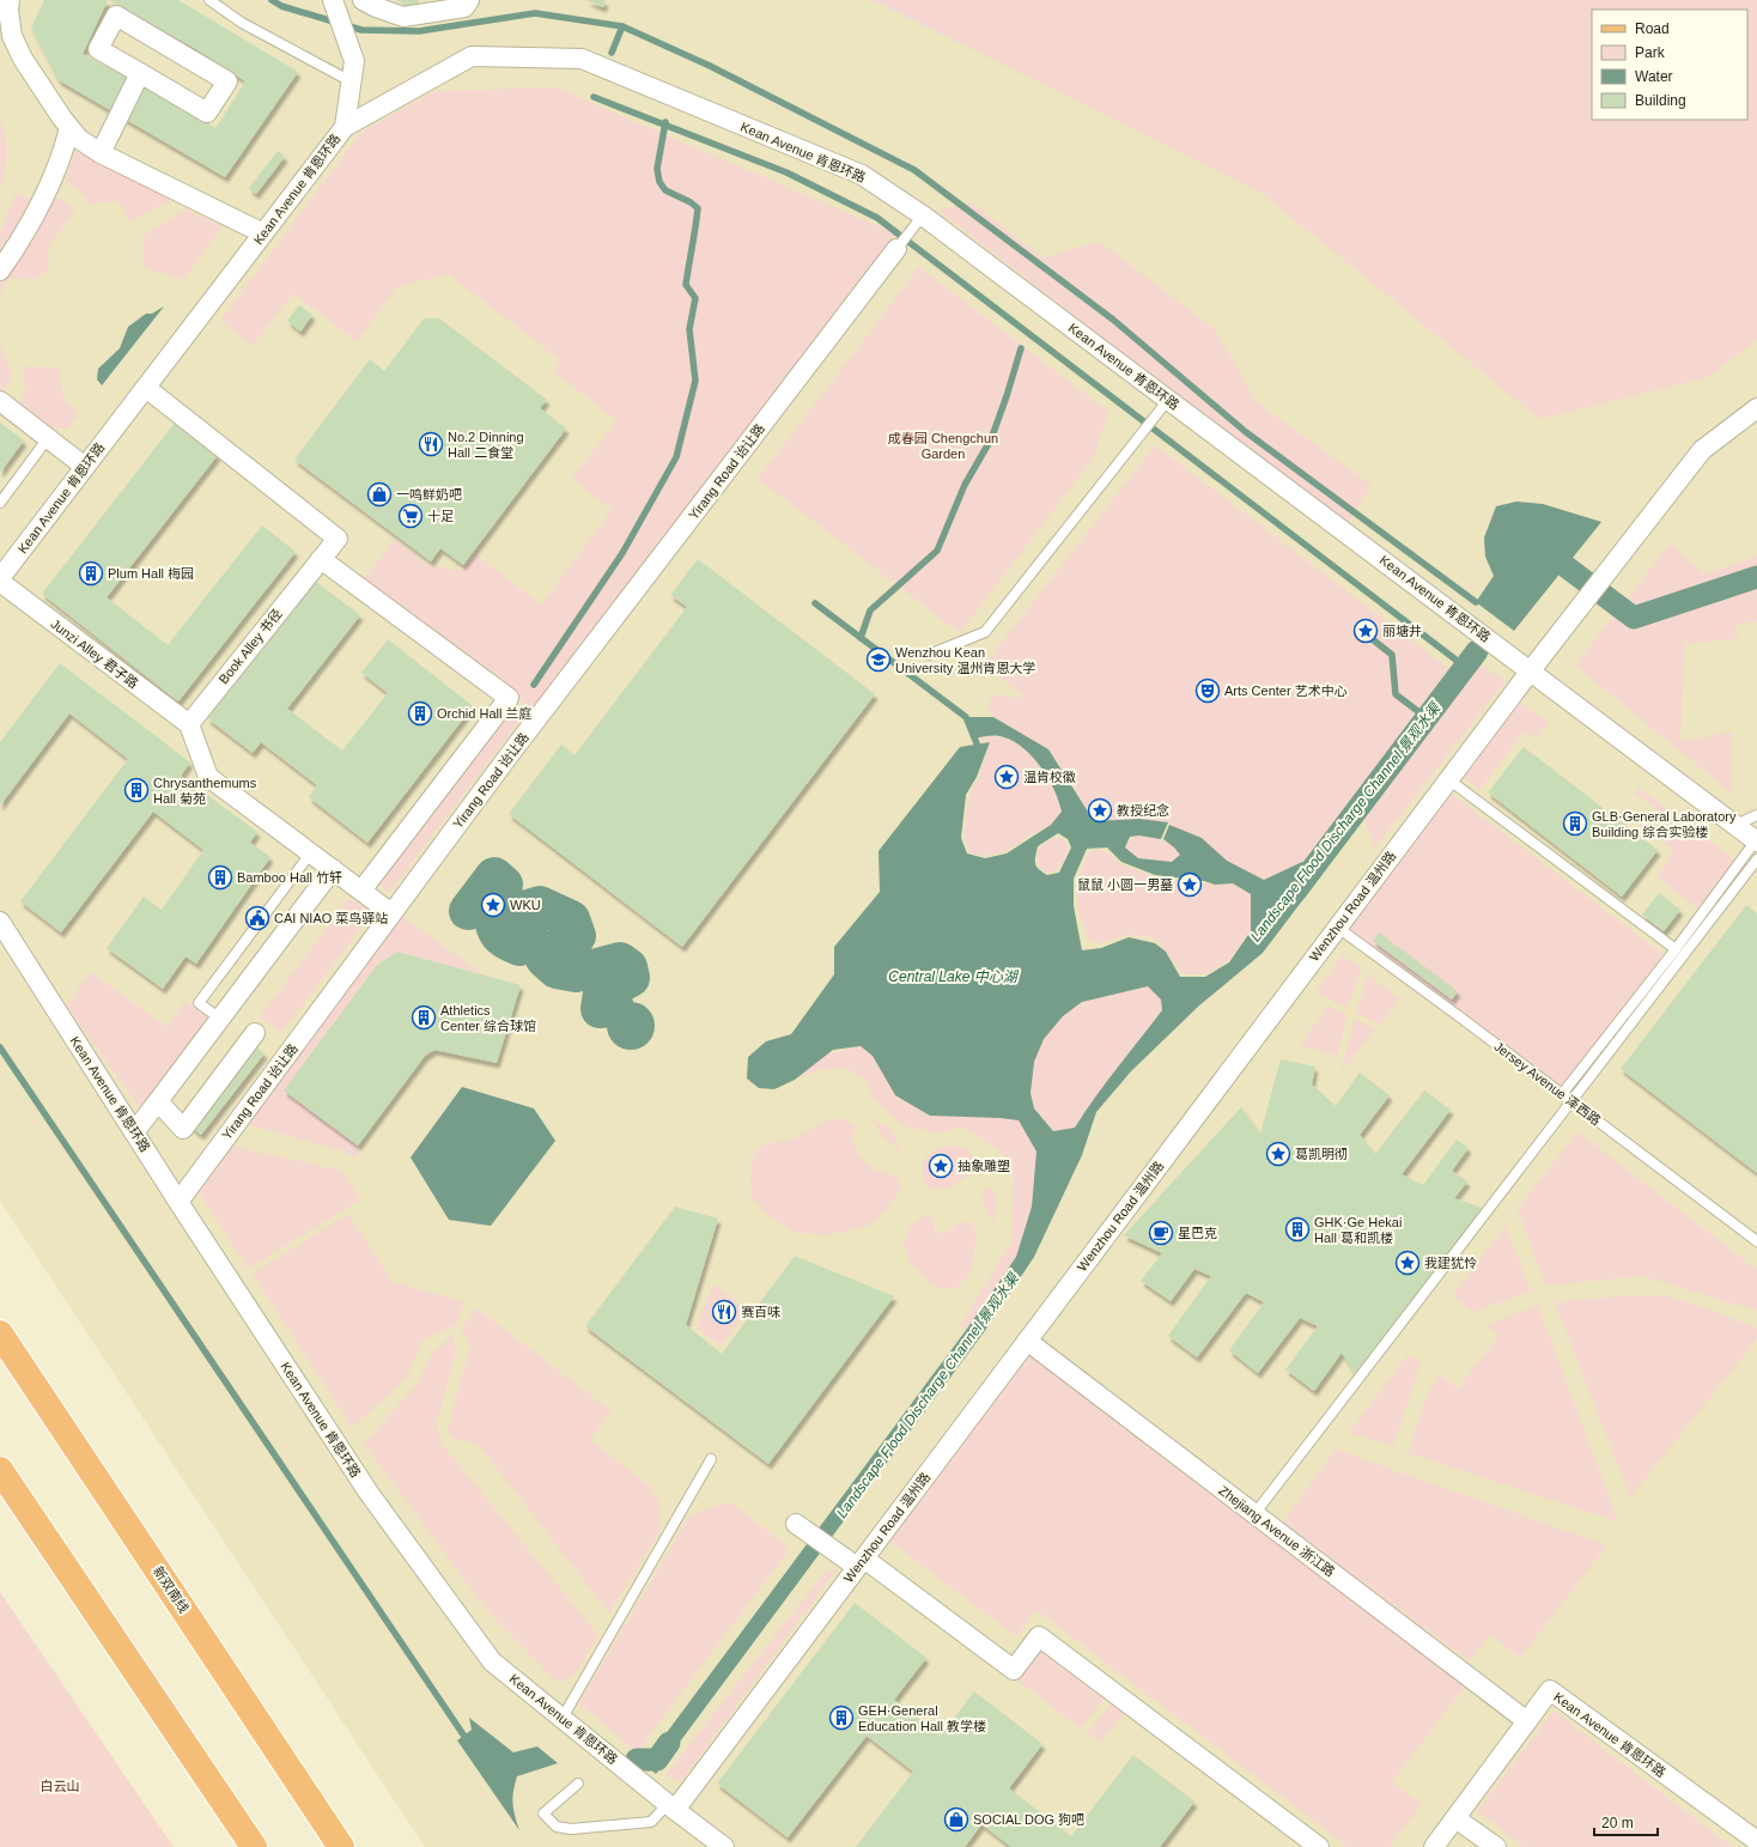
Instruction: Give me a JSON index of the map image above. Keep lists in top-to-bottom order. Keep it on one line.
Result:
{"streets":{"main road":["新双南线"],"street":["Kean Avenue 肯恩环路","Yirang Road 诒让路","Book Alley 书径","Junzi Alley 君子路","Wenzhou Road 温州路","Zhejiang Avenue 浙江路"],"lane":["Jersey Avenue 泽西路"]},"crossings":[["Kean Avenue 肯恩环路","Yirang Road 诒让路"],["Kean Avenue 肯恩环路","Book Alley 书径"],["Kean Avenue 肯恩环路","Junzi Alley 君子路"],["Kean Avenue 肯恩环路","Wenzhou Road 温州路"],["Kean Avenue 肯恩环路","Zhejiang Avenue 浙江路"],["Book Alley 书径","Junzi Alley 君子路"],["Wenzhou Road 温州路","Jersey Avenue 泽西路"],["Wenzhou Road 温州路","Zhejiang Avenue 浙江路"]],"water":["Landscape Flood Discharge Channel 景观水渠","Central Lake 中心湖"],"parks":["成春园 Chengchun Garden","白云山"],"places":{"restaurant":["No.2 Dinning Hall 二食堂","赛百味"],"shop":["一鸣鲜奶吧","SOCIAL DOG 狗吧"],"supermarket":["十足"],"building":["Plum Hall 梅园","Orchid Hall 兰庭","Chrysanthemums Hall 菊苑","GLB·General Laboratory Building 综合实验楼","Bamboo Hall 竹轩","Athletics Center 综合球馆","GHK·Ge Hekai Hall 葛和凯楼","GEH·General Education Hall 教学楼"],"place":["丽塘井","温肯校徽","教授纪念","鼠鼠 小圆一男墓","WKU","葛凯明彻","抽象雕塑","我建犹怜"],"school or university":["Wenzhou Kean University 温州肯恩大学"],"theatre":["Arts Center 艺术中心"],"public building":["CAI NIAO 菜鸟驿站"],"cafe":["星巴克"]},"legend":["Road","Park","Water","Building"],"scale_bar":"20 m"}
